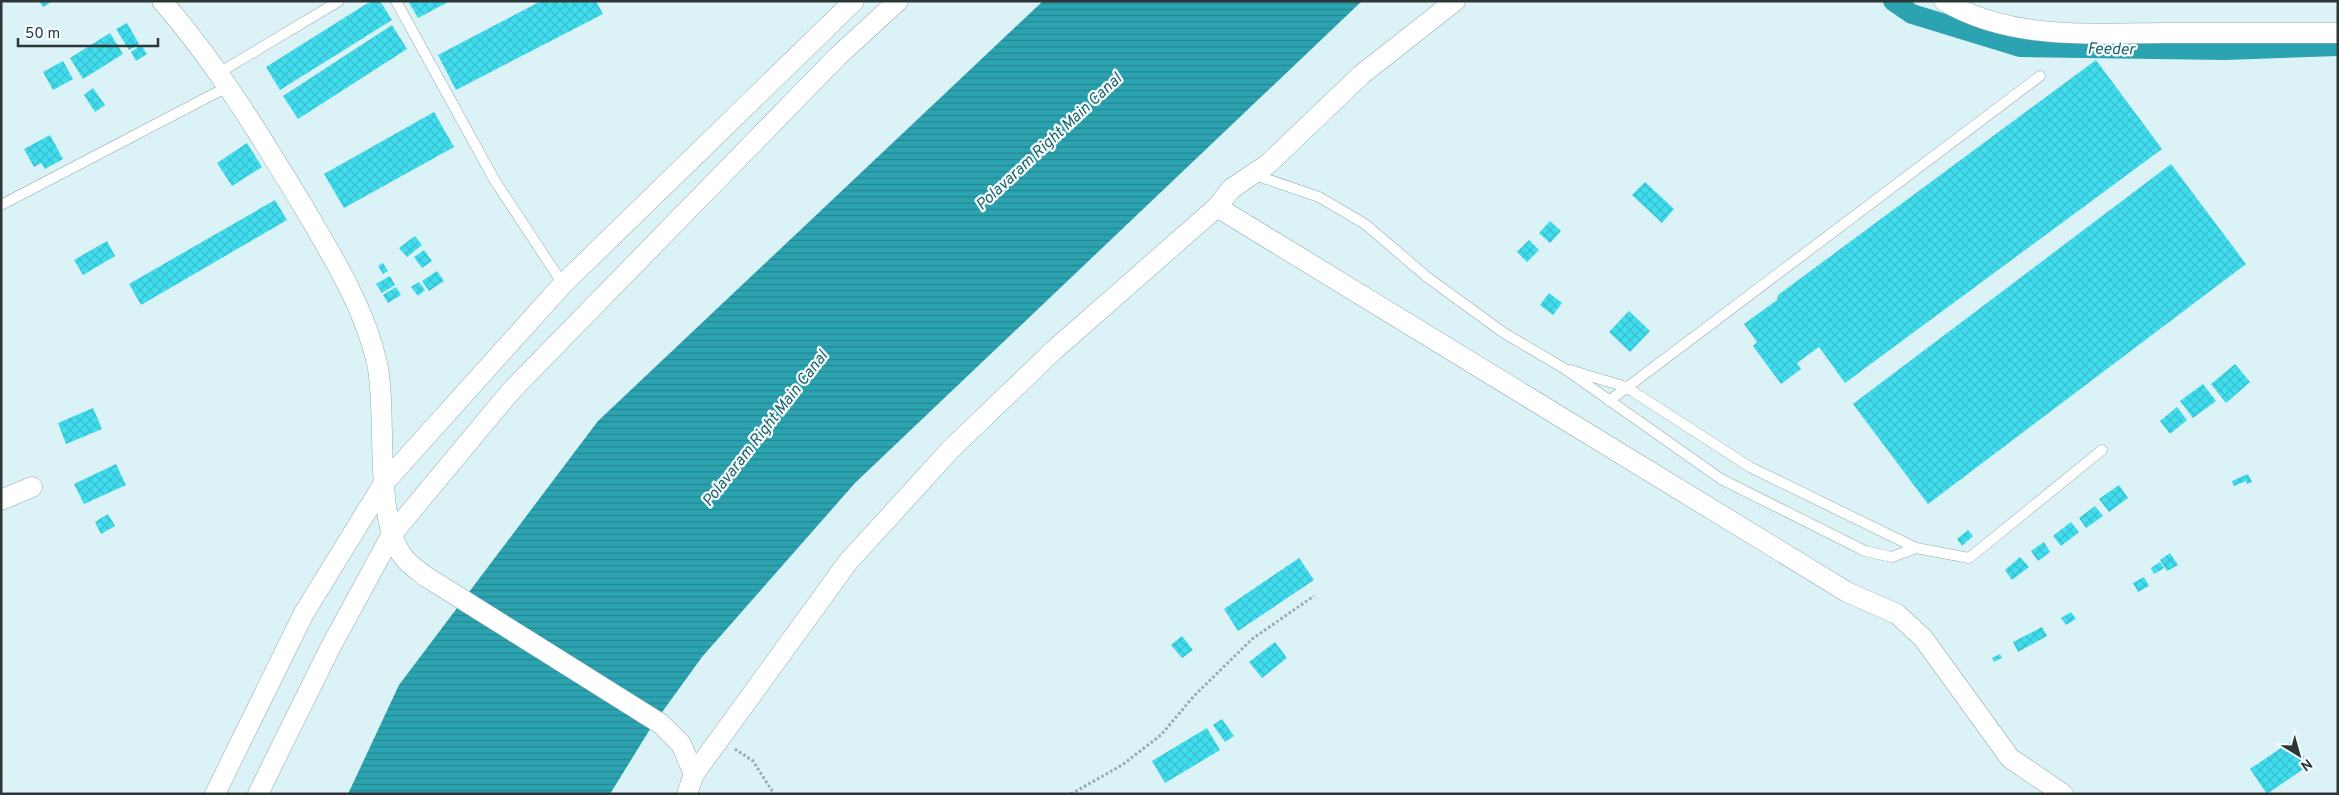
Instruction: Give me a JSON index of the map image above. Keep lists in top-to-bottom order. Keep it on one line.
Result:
{"water":["Feeder","Polavaram Right Main Canal"],"scale_bar":"50 m","north":"bottom right"}
